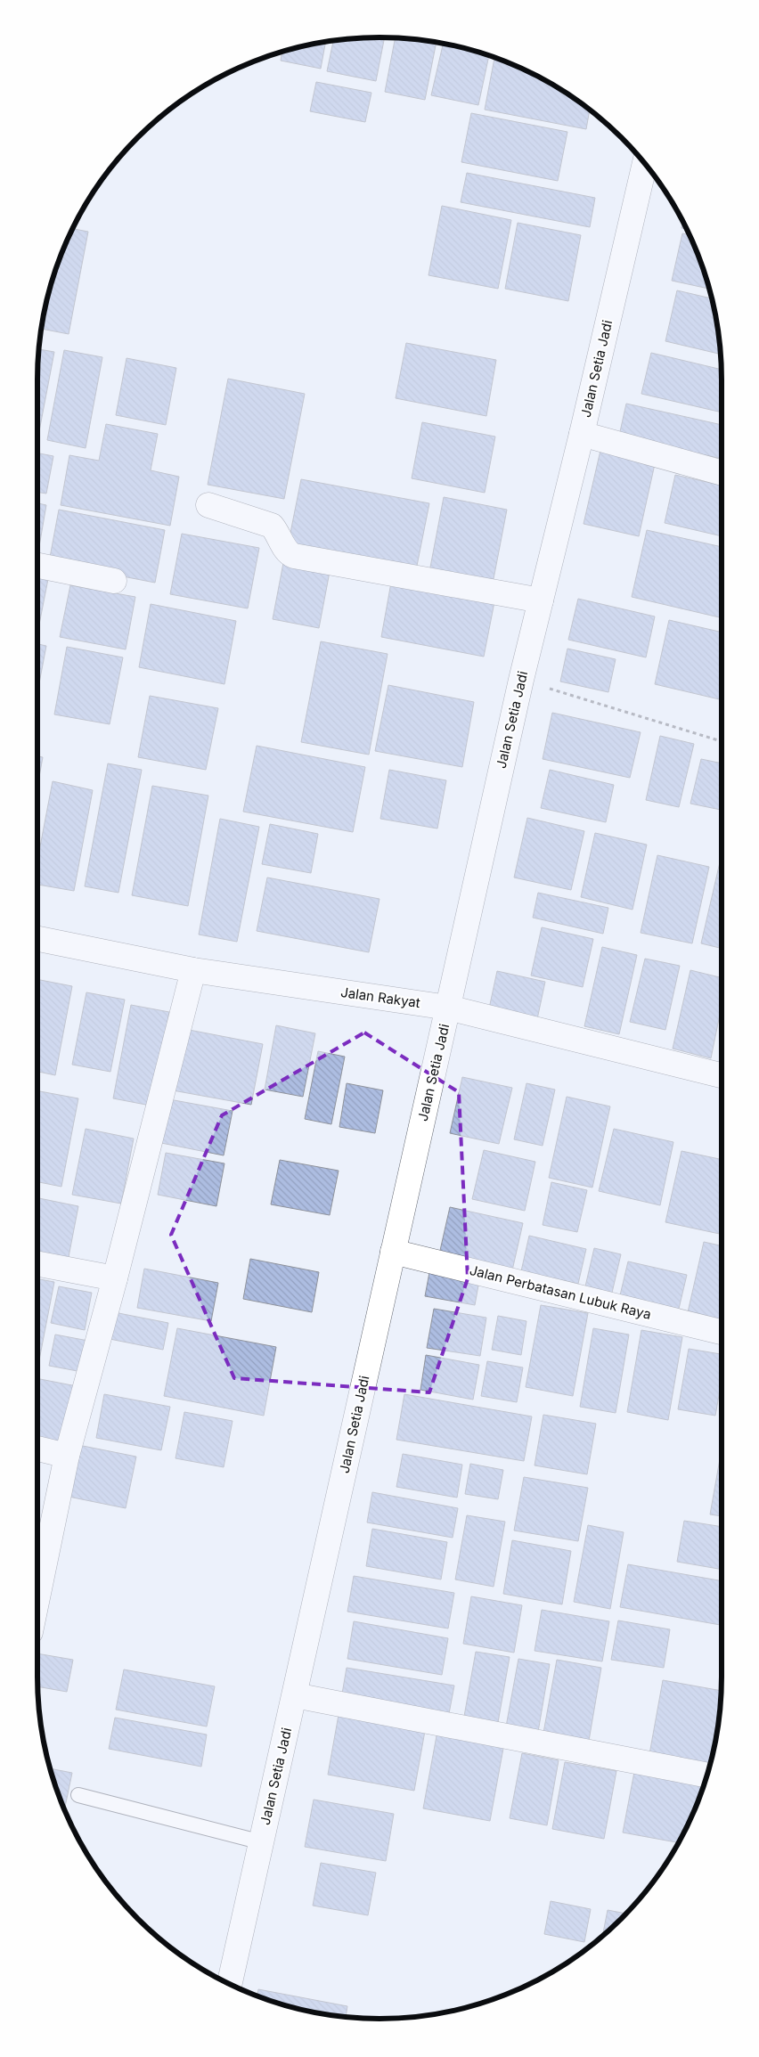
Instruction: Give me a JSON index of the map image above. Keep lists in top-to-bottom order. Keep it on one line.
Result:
{"streets":{"street":["Jalan Setia Jadi","Jalan Rakyat","Jalan Perbatasan Lubuk Raya"]},"crossings":[["Jalan Setia Jadi","Jalan Rakyat"],["Jalan Setia Jadi","Jalan Perbatasan Lubuk Raya"]]}
